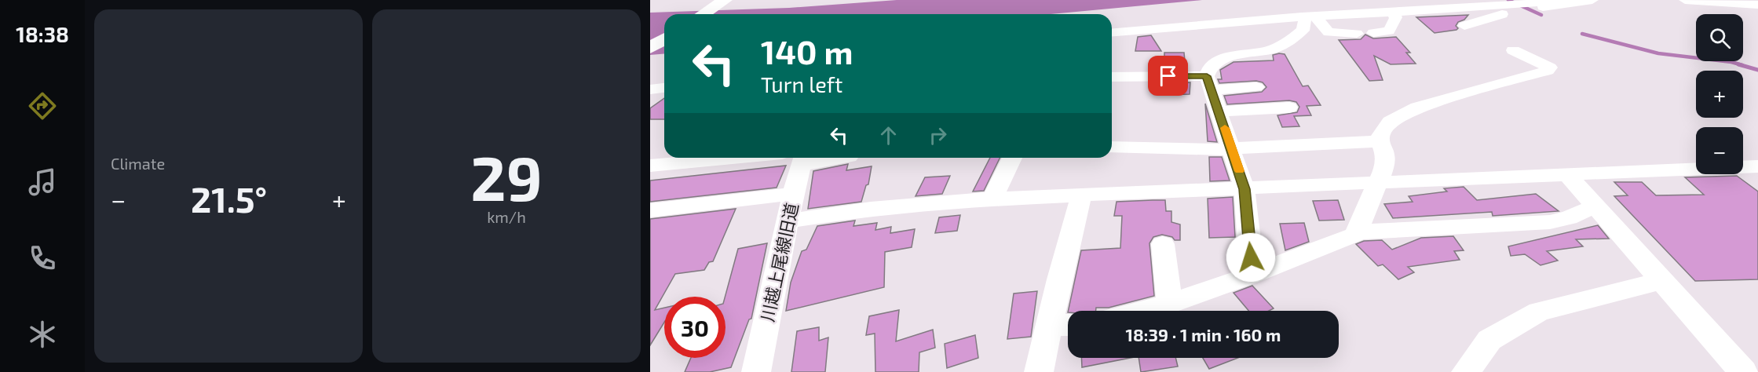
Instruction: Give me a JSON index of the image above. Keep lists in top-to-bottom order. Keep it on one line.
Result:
{"streets":{"street":["川越上尾線旧道"]},"page":{"tabs":"18:38","tile":["Climate",["29","km/h"]],"map_buttons":["+","−"],"turn":["140 m","Turn left"],"heat":["−","21.5°","+"],"limit":"30","trip":"18:39 · 1 min · 160 m"}}
